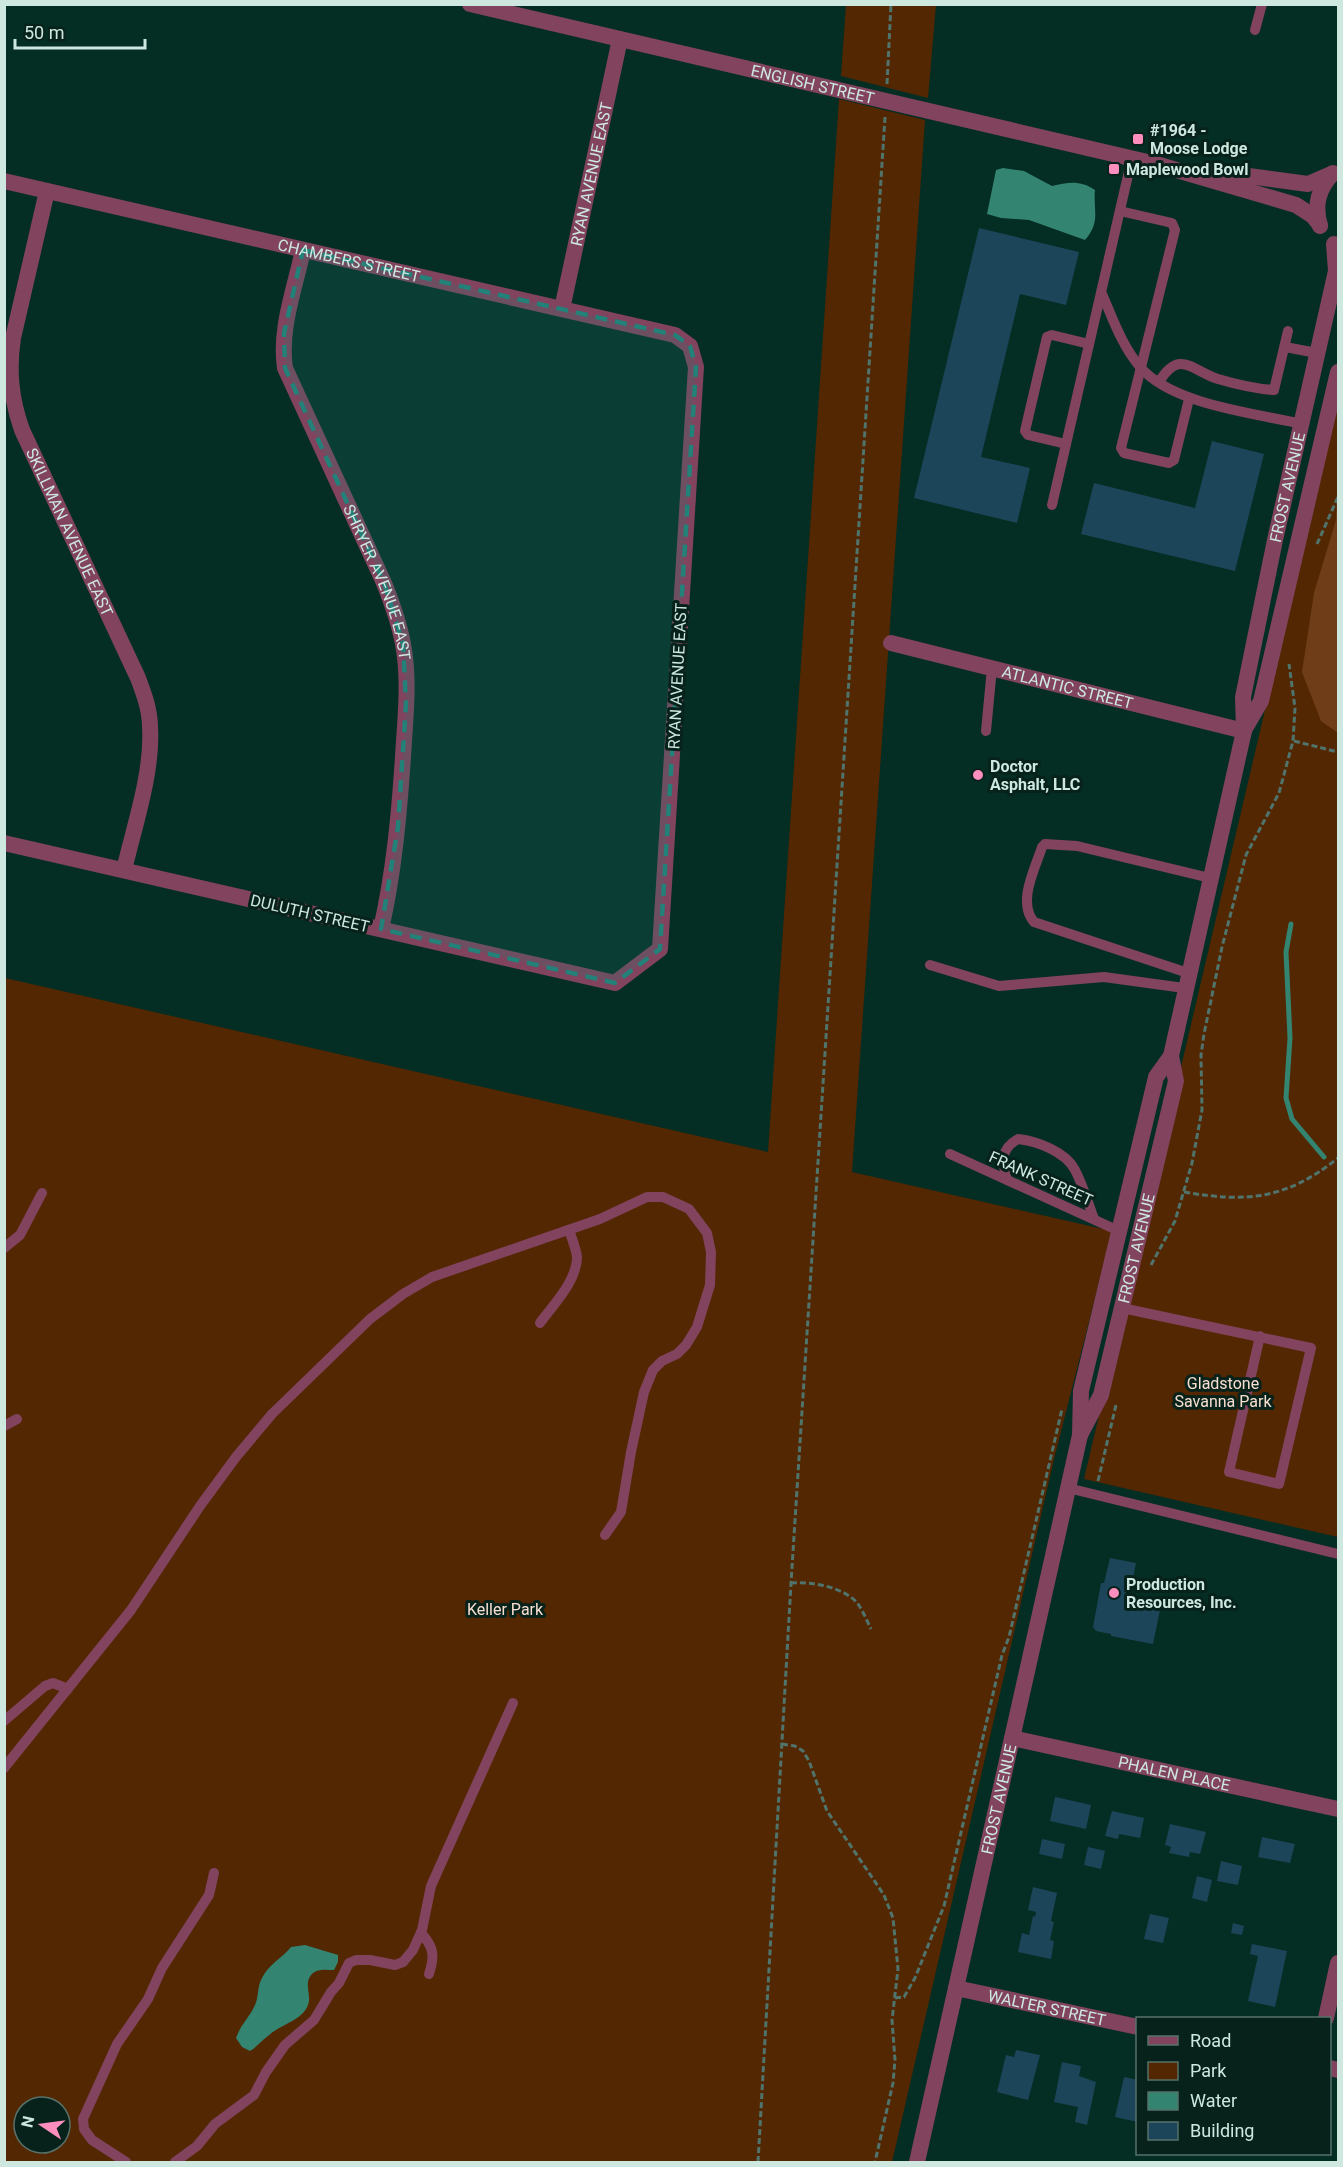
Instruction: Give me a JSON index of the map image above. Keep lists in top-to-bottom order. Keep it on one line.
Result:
{"streets":{"street":["ENGLISH STREET","RYAN AVENUE EAST","CHAMBERS STREET","FROST AVENUE","SKILLMAN AVENUE EAST","SHRYER AVENUE EAST","ATLANTIC STREET","DULUTH STREET","PHALEN PLACE","WALTER STREET"],"lane":["FRANK STREET"]},"crossings":[["ENGLISH STREET","RYAN AVENUE EAST"],["ENGLISH STREET","FROST AVENUE"],["RYAN AVENUE EAST","CHAMBERS STREET"],["RYAN AVENUE EAST","DULUTH STREET"],["CHAMBERS STREET","SKILLMAN AVENUE EAST"],["CHAMBERS STREET","SHRYER AVENUE EAST"],["FROST AVENUE","ATLANTIC STREET"],["FROST AVENUE","FRANK STREET"],["FROST AVENUE","PHALEN PLACE"],["FROST AVENUE","WALTER STREET"],["SKILLMAN AVENUE EAST","DULUTH STREET"],["SHRYER AVENUE EAST","DULUTH STREET"]],"parks":["Gladstone Savanna Park","Keller Park"],"places":{"transit":["#1964 - Moose Lodge","Maplewood Bowl"],"other":["Doctor Asphalt, LLC","Production Resources, Inc."]},"legend":["Road","Park","Water","Building"],"scale_bar":"50 m","north":"left"}
